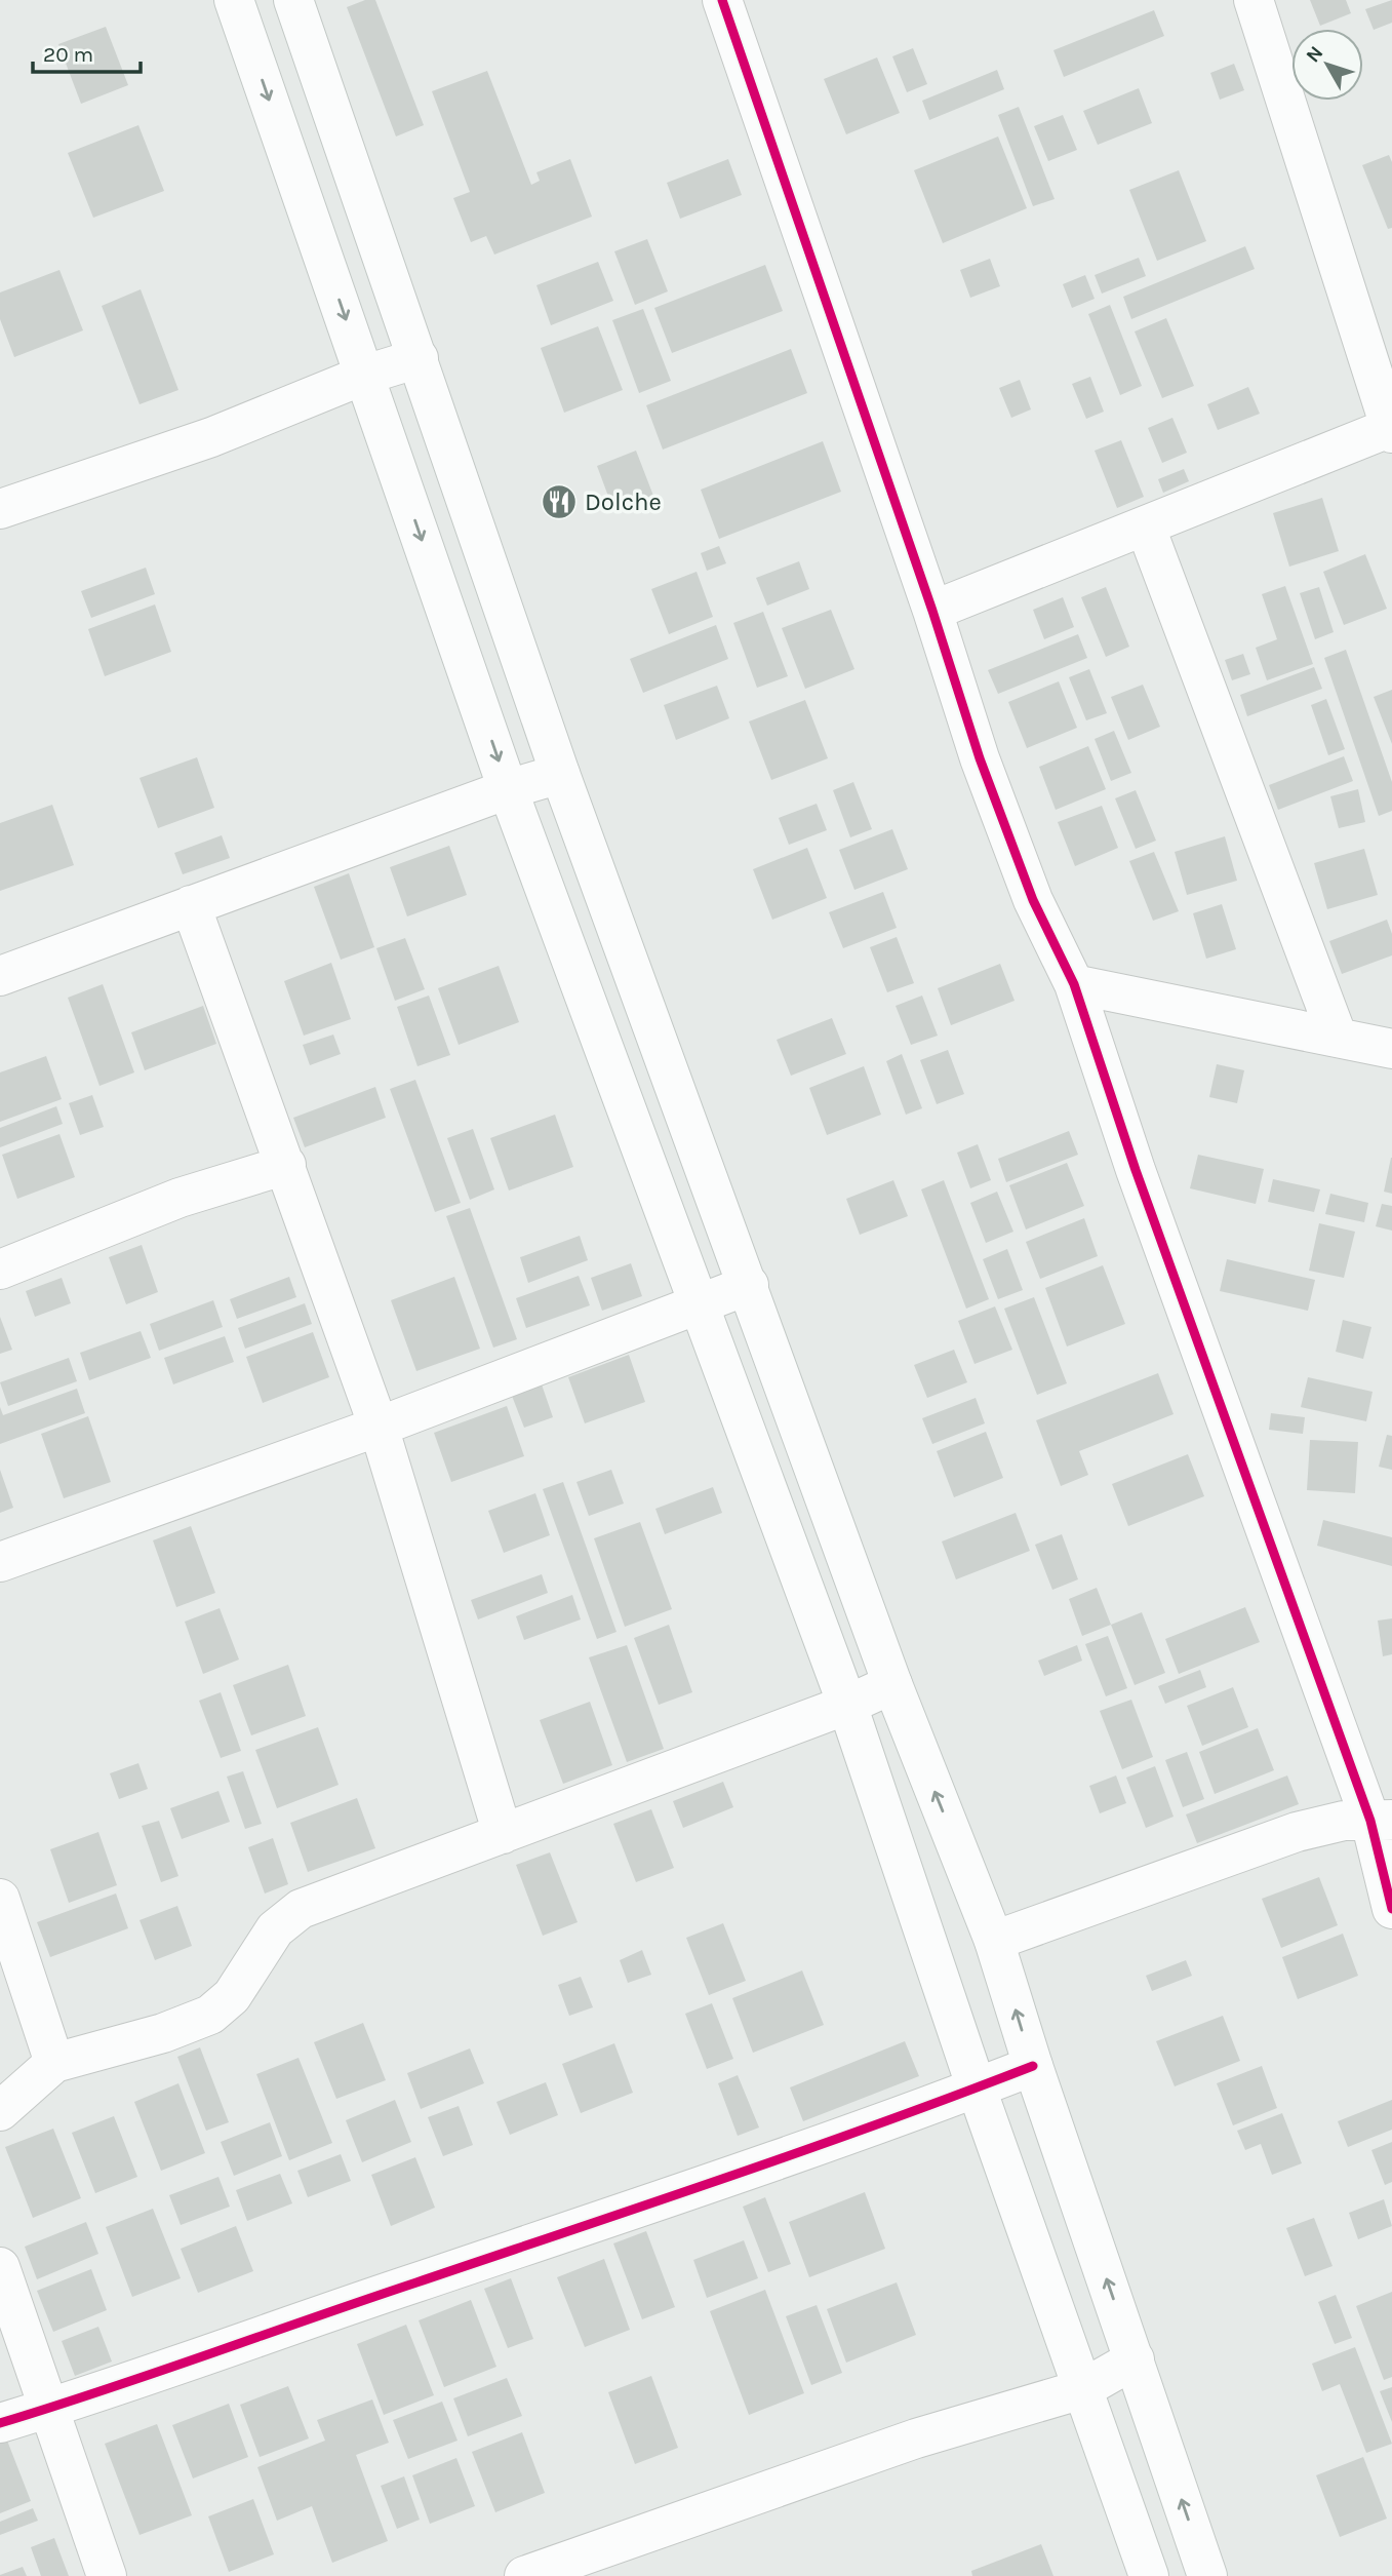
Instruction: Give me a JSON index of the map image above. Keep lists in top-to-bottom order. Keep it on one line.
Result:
{"places":{"restaurant":["Dolche"]},"scale_bar":"20 m","north":"top left"}
